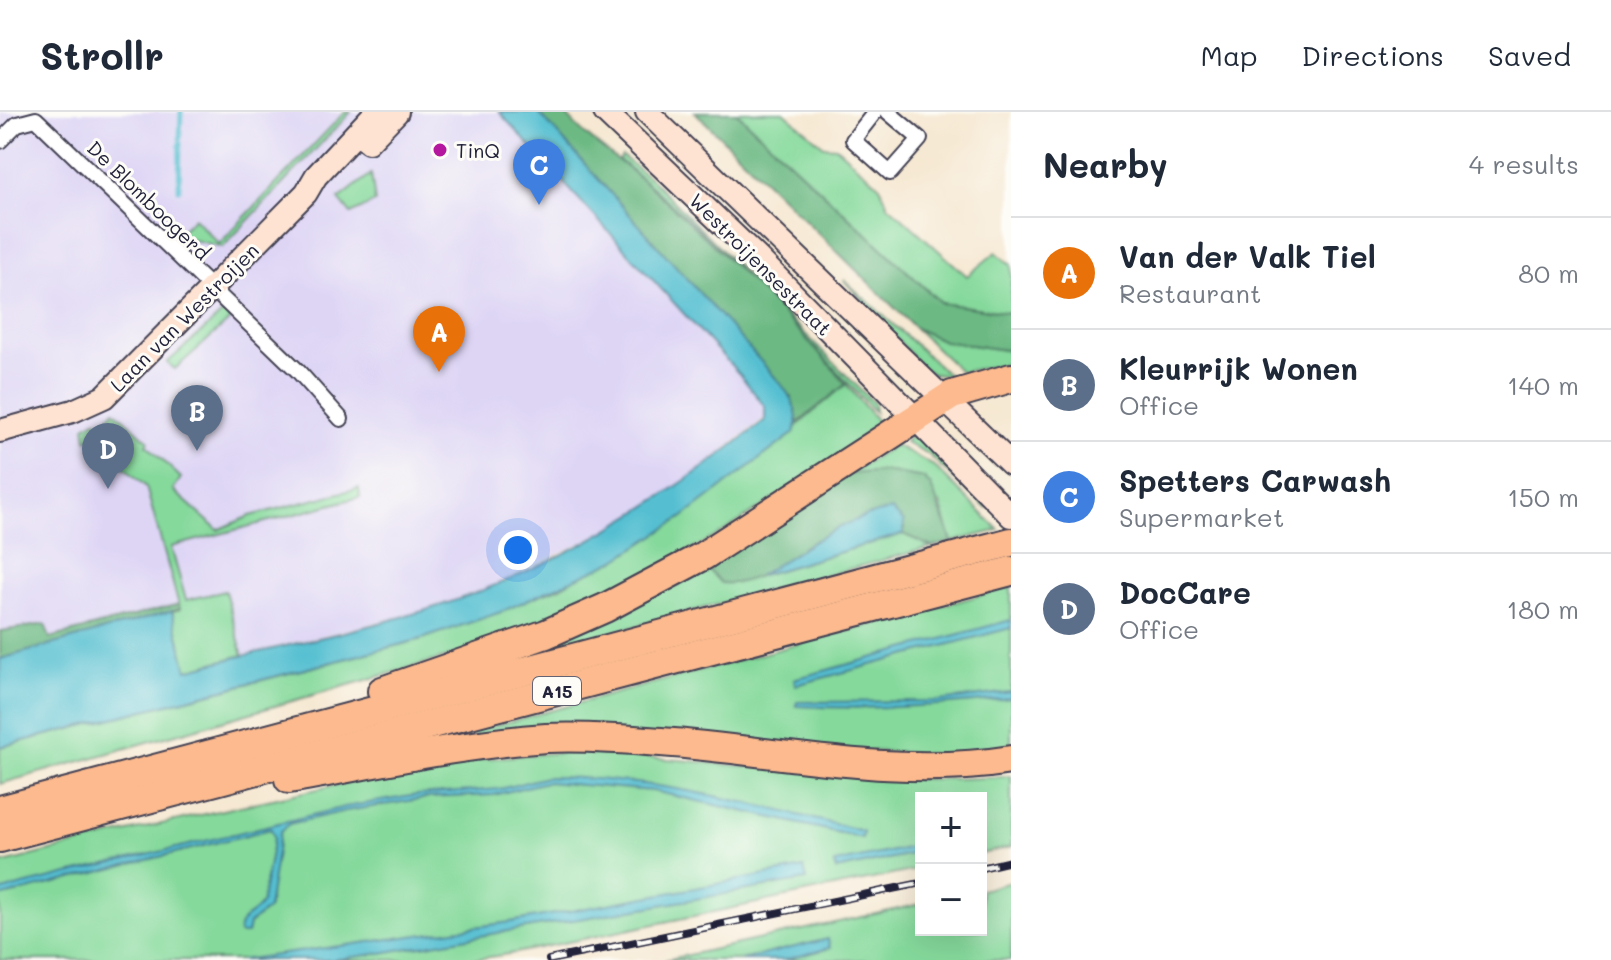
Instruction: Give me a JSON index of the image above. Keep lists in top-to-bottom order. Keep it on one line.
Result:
{"streets":{"highway":["A15"],"main road":["Westroijensestraat","Laan van Westroijen"],"street":["De Blomboogerd"]},"crossings":[["De Blomboogerd","Laan van Westroijen"],["Westroijensestraat","A15"]],"places":["TinQ"],"page":{"header":"Strollr","nav":["Map","Directions","Saved"],"heading":["Nearby","4 results"],"pins":["C","A","B","D"],"list":[{"mark":"A","name":"Van der Valk Tiel","note":"Restaurant","value":"80 m"},{"mark":"B","name":"Kleurrijk Wonen","note":"Office","value":"140 m"},{"mark":"C","name":"Spetters Carwash","note":"Supermarket","value":"150 m"},{"mark":"D","name":"DocCare","note":"Office","value":"180 m"}],"map_buttons":["+","−"]}}
